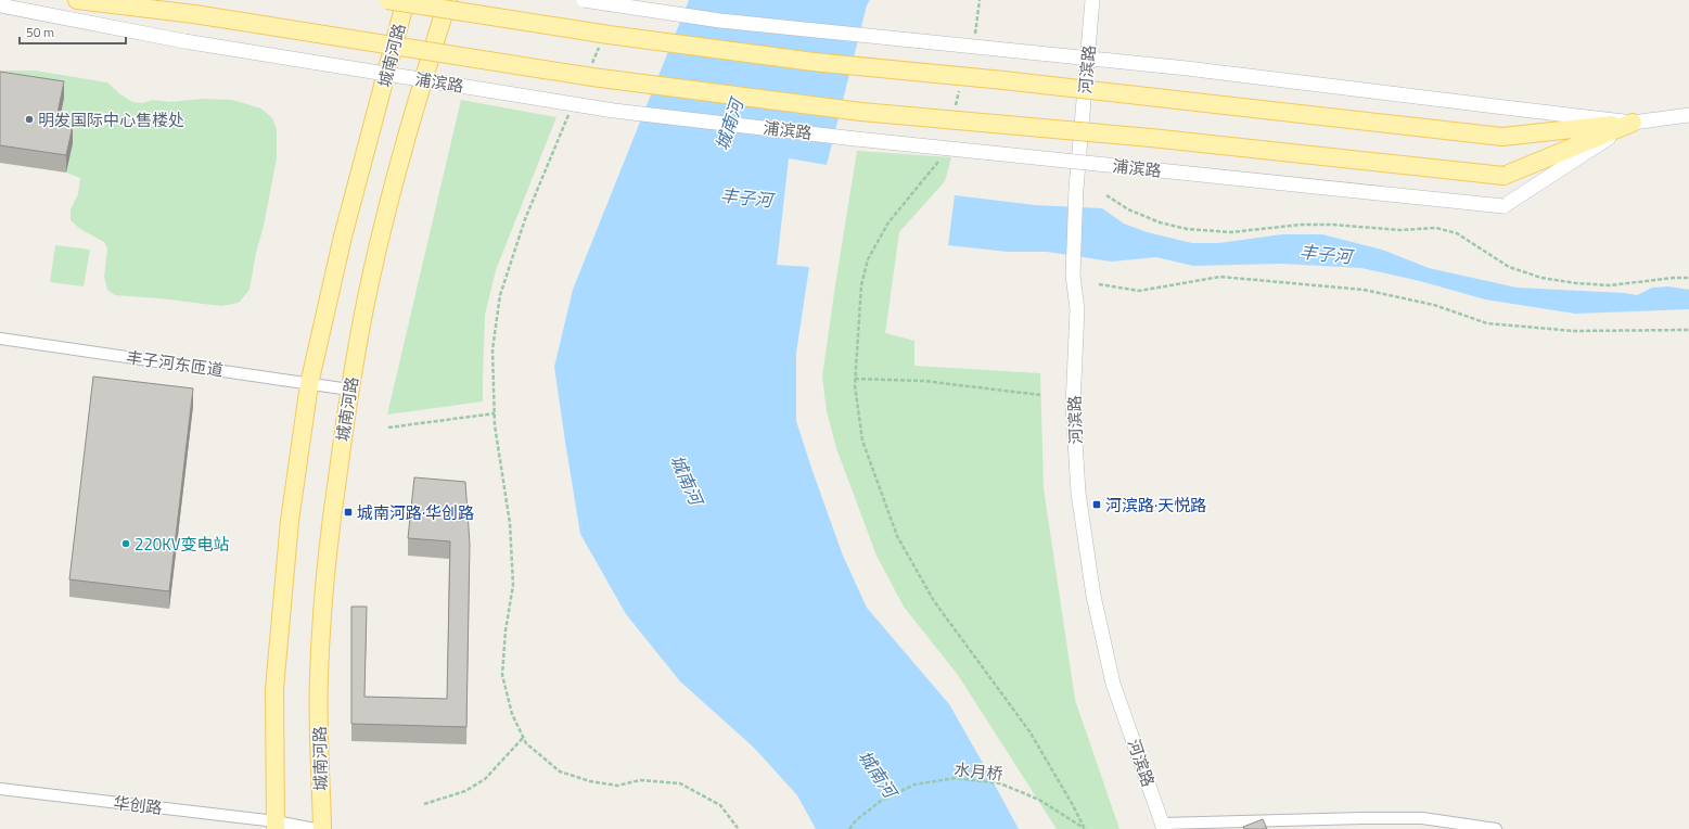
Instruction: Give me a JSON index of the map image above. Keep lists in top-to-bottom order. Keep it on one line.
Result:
{"streets":{"main road":["城南河路","浦滨路"],"street":["河滨路","丰子河东匝道","华创路"],"path":["水月桥"]},"crossings":[["城南河路","丰子河东匝道"],["城南河路","华创路"]],"water":["城南河","丰子河"],"places":{"other":["明发国际中心售楼处","220KV变电站"],"transit":["河滨路·天悦路","城南河路·华创路"]},"scale_bar":"50 m"}
